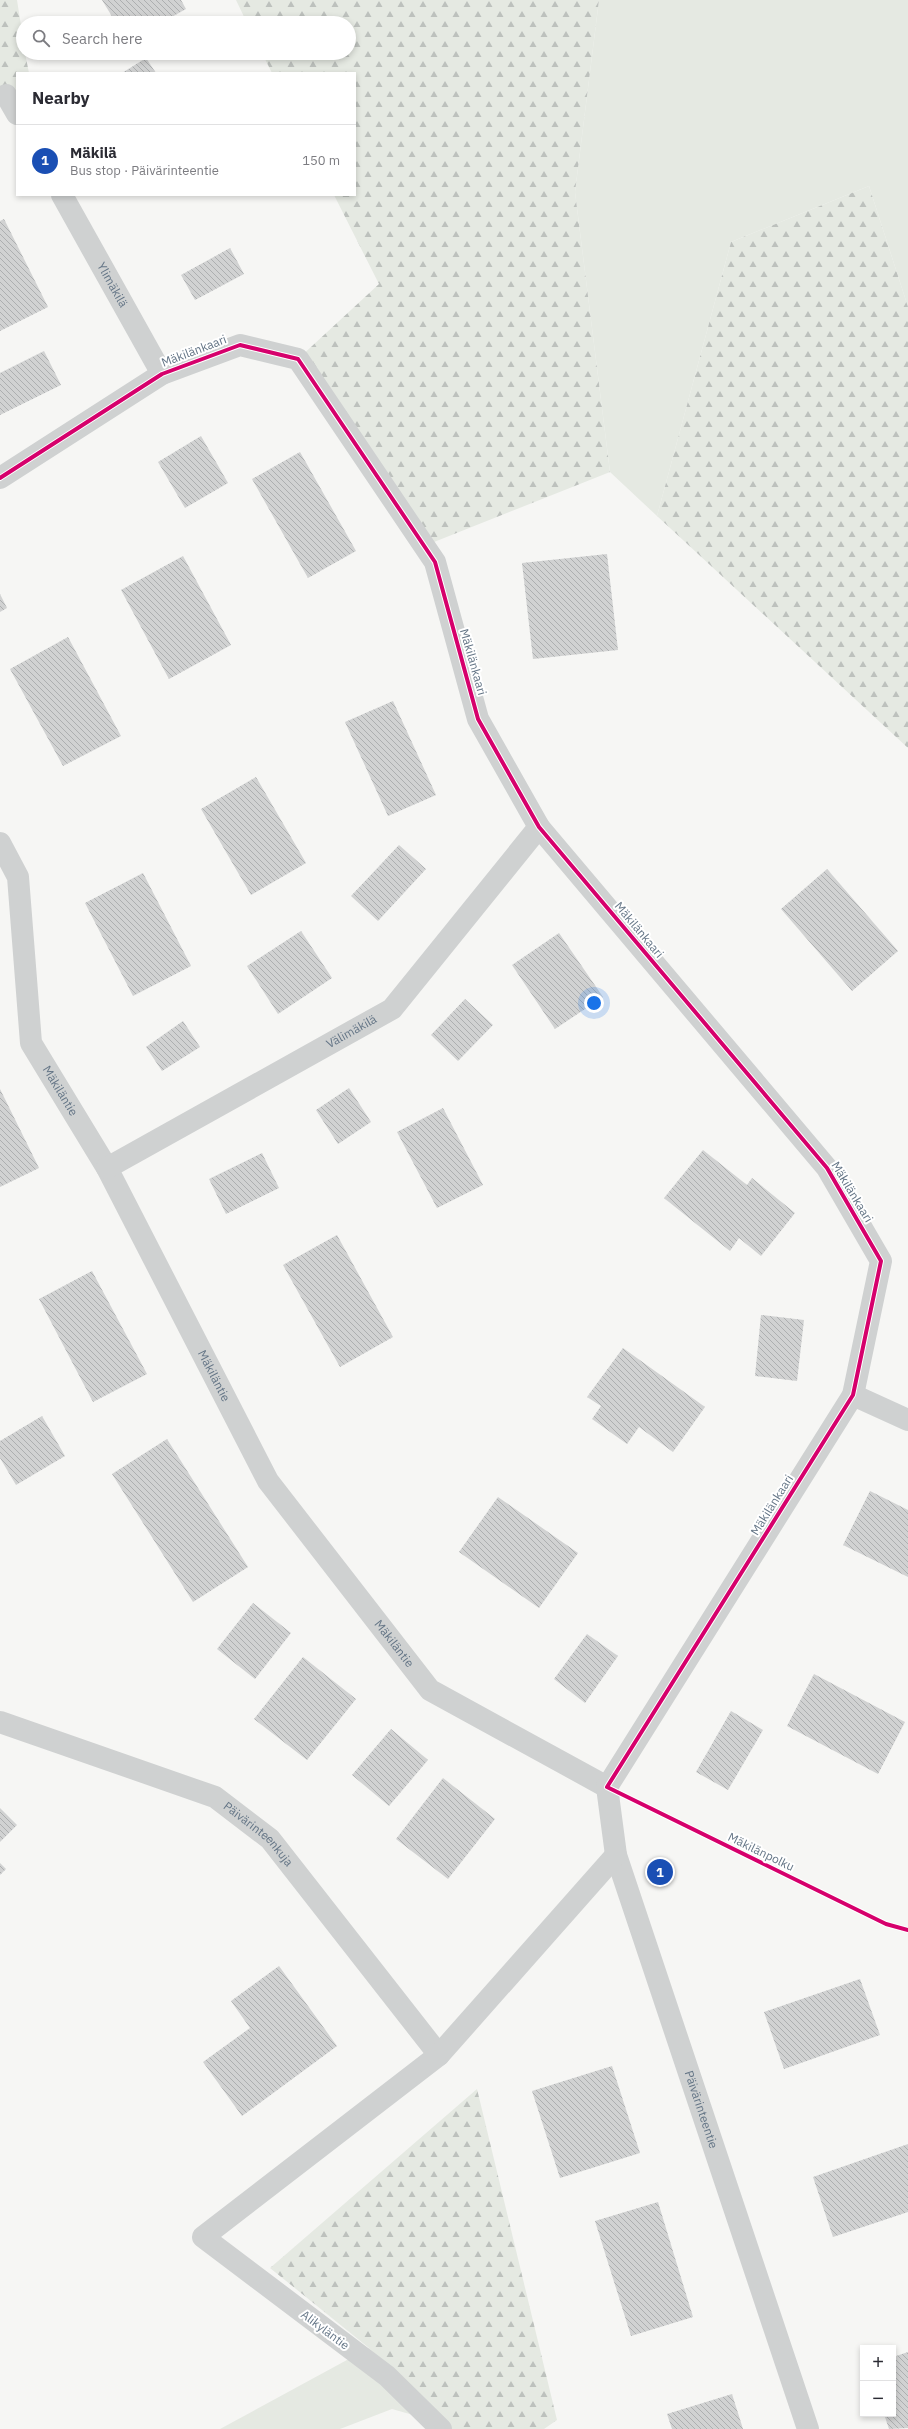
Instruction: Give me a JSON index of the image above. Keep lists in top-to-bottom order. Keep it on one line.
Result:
{"streets":{"street":["Ylimäkilä","Mäkilänkaari","Välimäkilä","Mäkiläntie","Päivärinteenkuja","Päivärinteentie","Alikyläntie"],"cycle path":["Mäkilänpolku"]},"crossings":[["Ylimäkilä","Mäkilänkaari"],["Mäkilänkaari","Välimäkilä"],["Mäkilänkaari","Mäkiläntie"],["Mäkilänkaari","Päivärinteentie"],["Välimäkilä","Mäkiläntie"],["Mäkiläntie","Päivärinteentie"],["Päivärinteenkuja","Alikyläntie"]],"page":{"search":"Search here","heading":"Nearby","list":[{"mark":"1","name":"Mäkilä","note":"Bus stop · Päivärinteentie","value":"150 m"}],"pins":"1","map_buttons":["+","−"]}}
